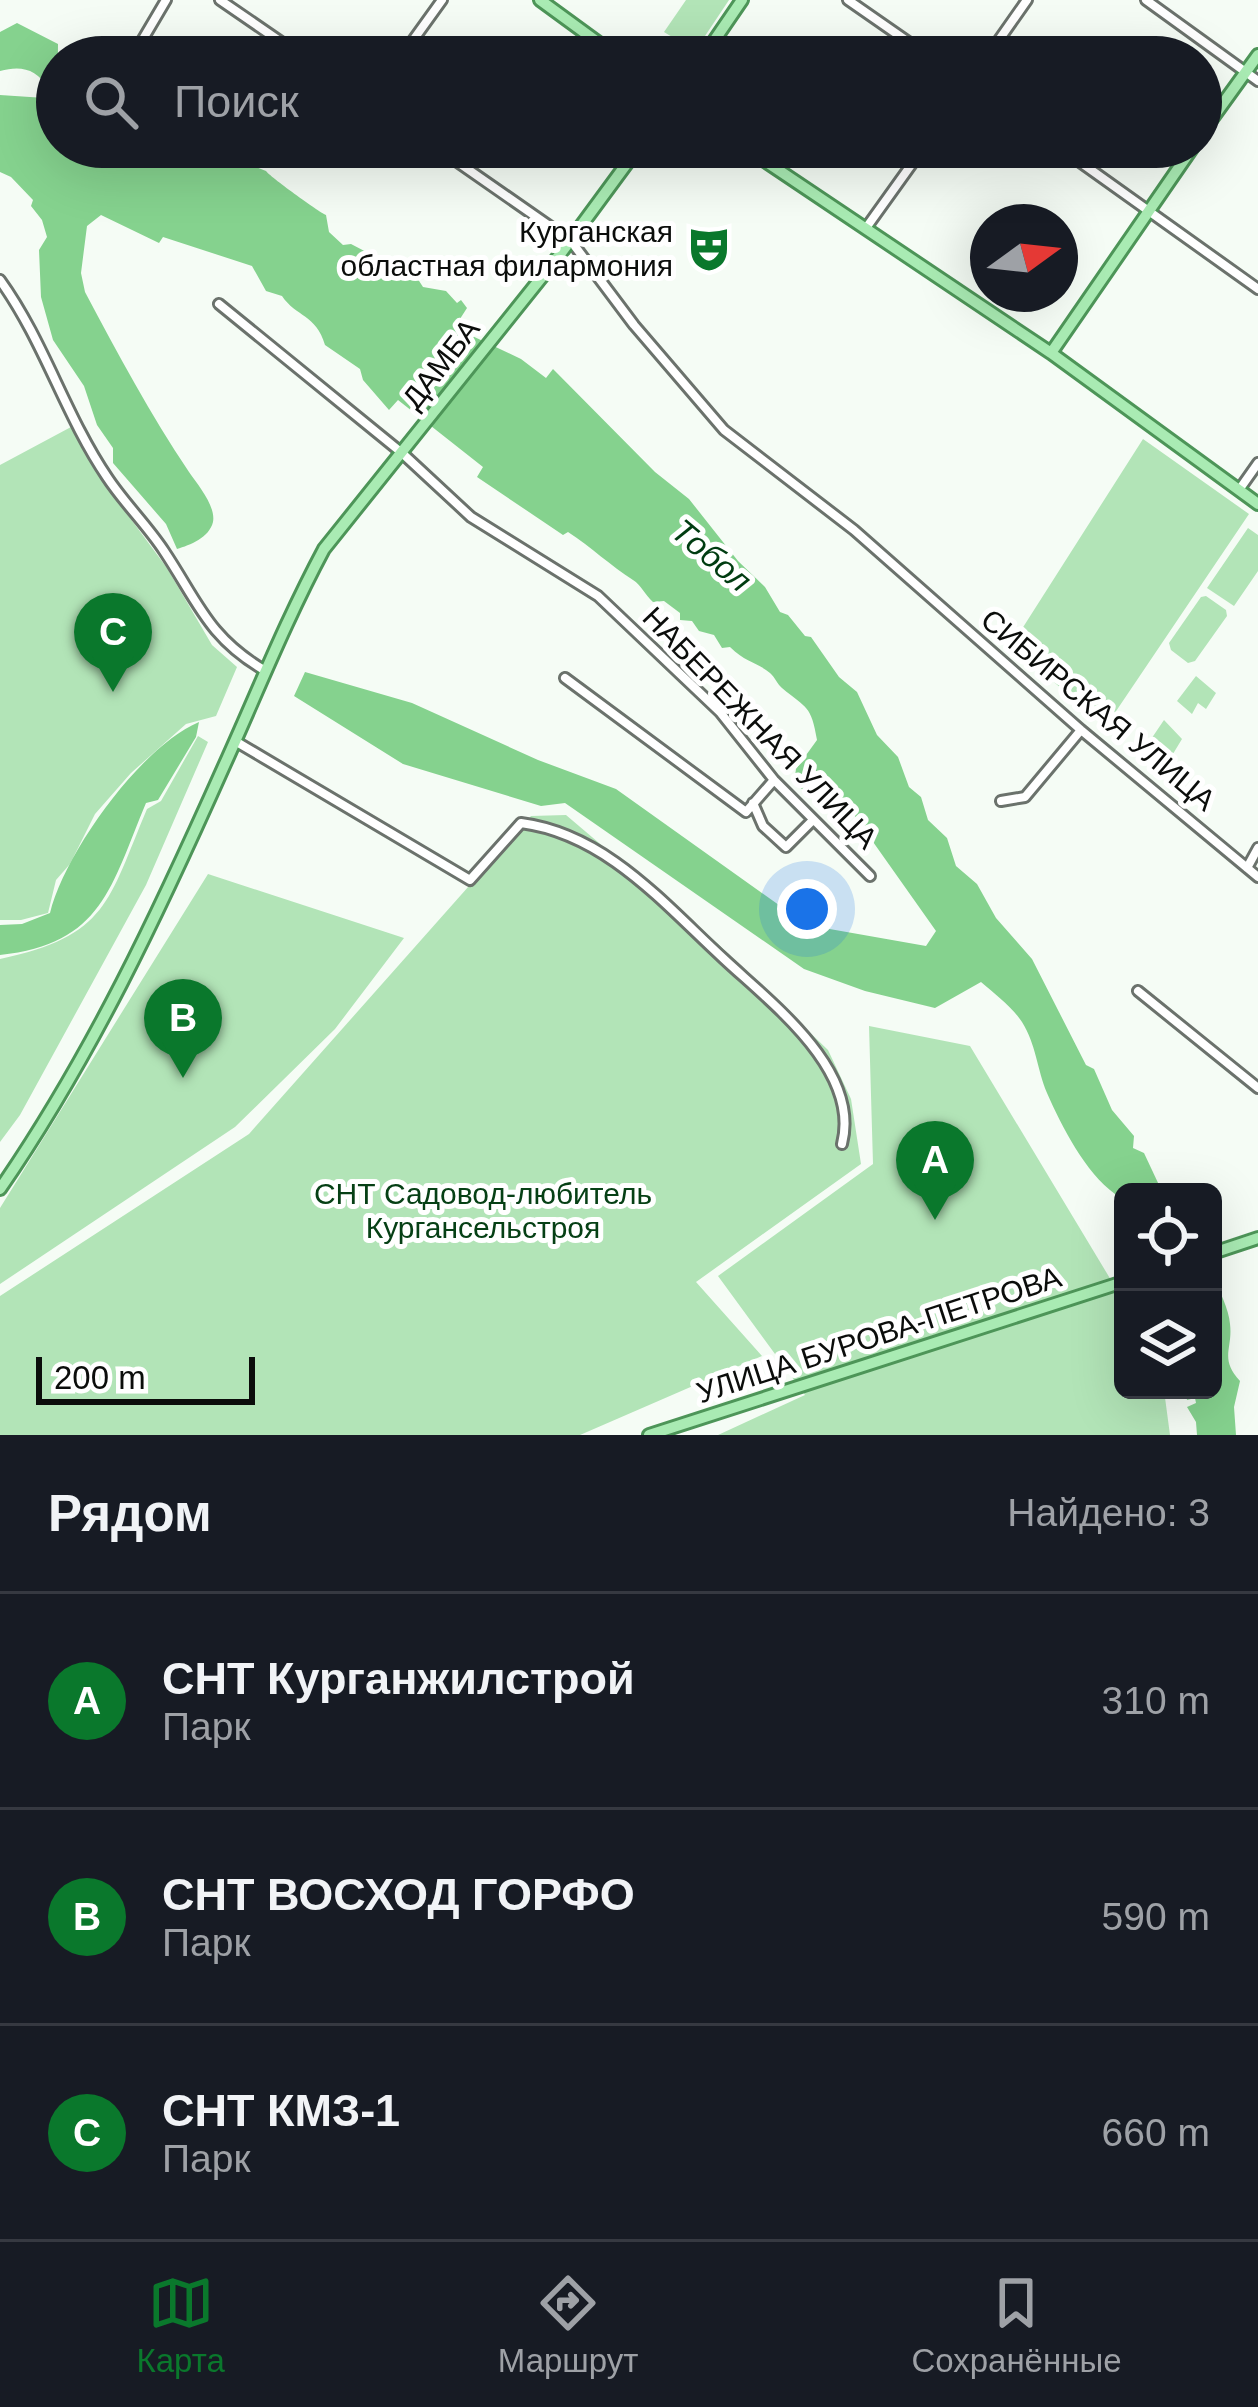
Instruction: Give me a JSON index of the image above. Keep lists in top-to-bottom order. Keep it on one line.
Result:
{"streets":{"main road":["ДАМБА","УЛИЦА БУРОВА-ПЕТРОВА"],"street":["СИБИРСКАЯ УЛИЦА","НАБЕРЕЖНАЯ УЛИЦА"]},"crossings":[["ДАМБА","СИБИРСКАЯ УЛИЦА"],["ДАМБА","НАБЕРЕЖНАЯ УЛИЦА"]],"water":["Тобол"],"parks":["СНТ Садовод-любитель Кургансельстроя"],"places":{"theatre":["Курганская областная филармония"]},"scale_bar":"200 m","north":"right","page":{"search":"Поиск","pins":["C","B","A"],"scale":"200 m","heading":["Рядом","Найдено: 3"],"list":[{"mark":"A","name":"СНТ Курганжилстрой","note":"Парк","value":"310 m"},{"mark":"B","name":"СНТ ВОСХОД ГОРФО","note":"Парк","value":"590 m"},{"mark":"C","name":"СНТ КМЗ-1","note":"Парк","value":"660 m"}],"nav":["Карта","Маршрут","Сохранённые"]}}
